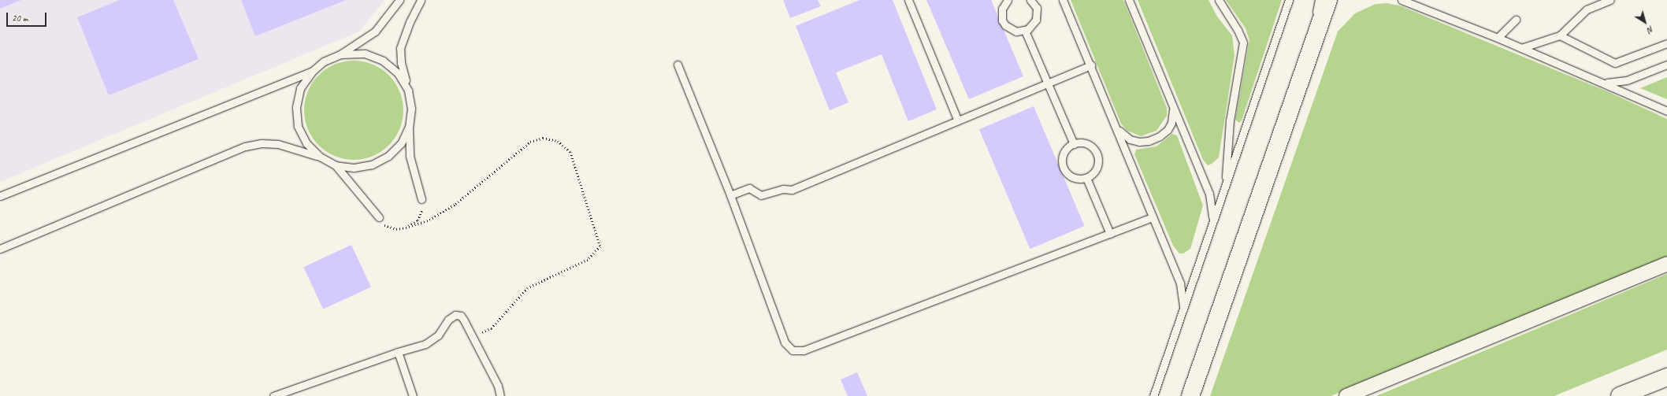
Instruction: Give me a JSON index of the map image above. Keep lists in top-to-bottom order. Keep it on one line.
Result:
{"scale_bar":"20 m","north":"bottom right"}
